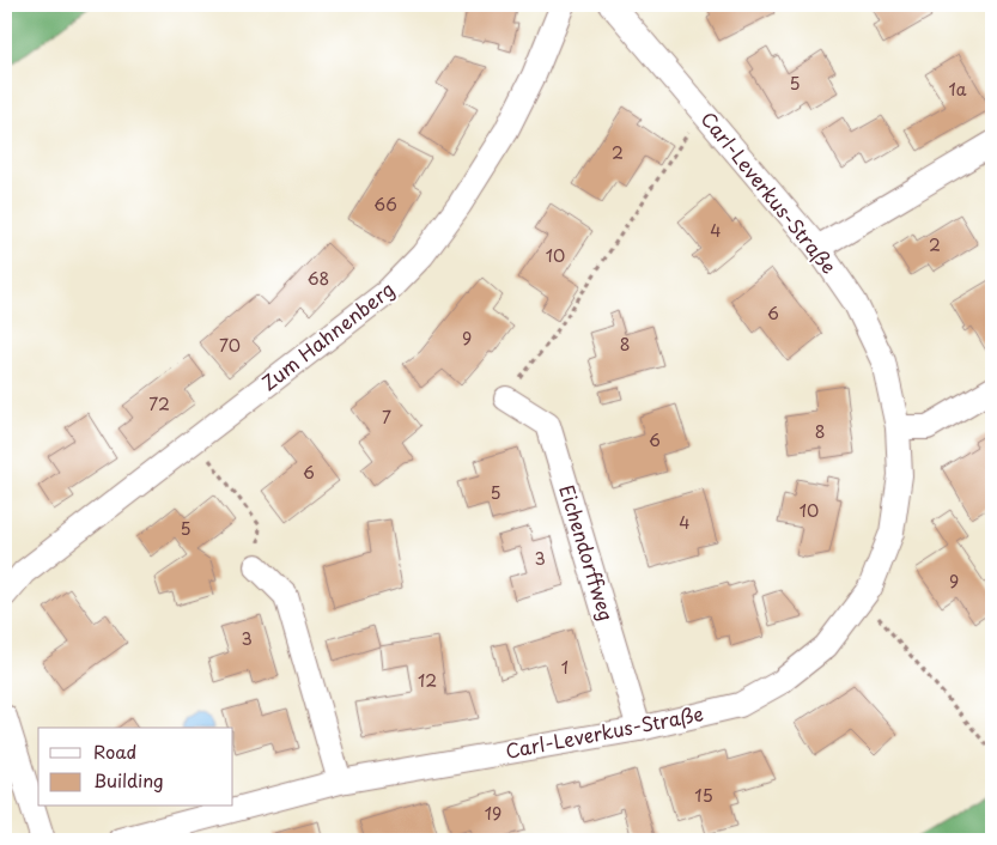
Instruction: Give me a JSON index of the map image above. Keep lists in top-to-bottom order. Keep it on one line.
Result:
{"streets":{"street":["Carl-Leverkus-Straße","Zum Hahnenberg","Eichendorffweg"]},"crossings":[["Carl-Leverkus-Straße","Eichendorffweg"]],"house_numbers":["5","1a","2","66","4","2","10","68","6","9","8","70","72","7","8","6","6","5","10","4","5","3","9","3","1","12","15","19"],"legend":["Road","Building"]}
